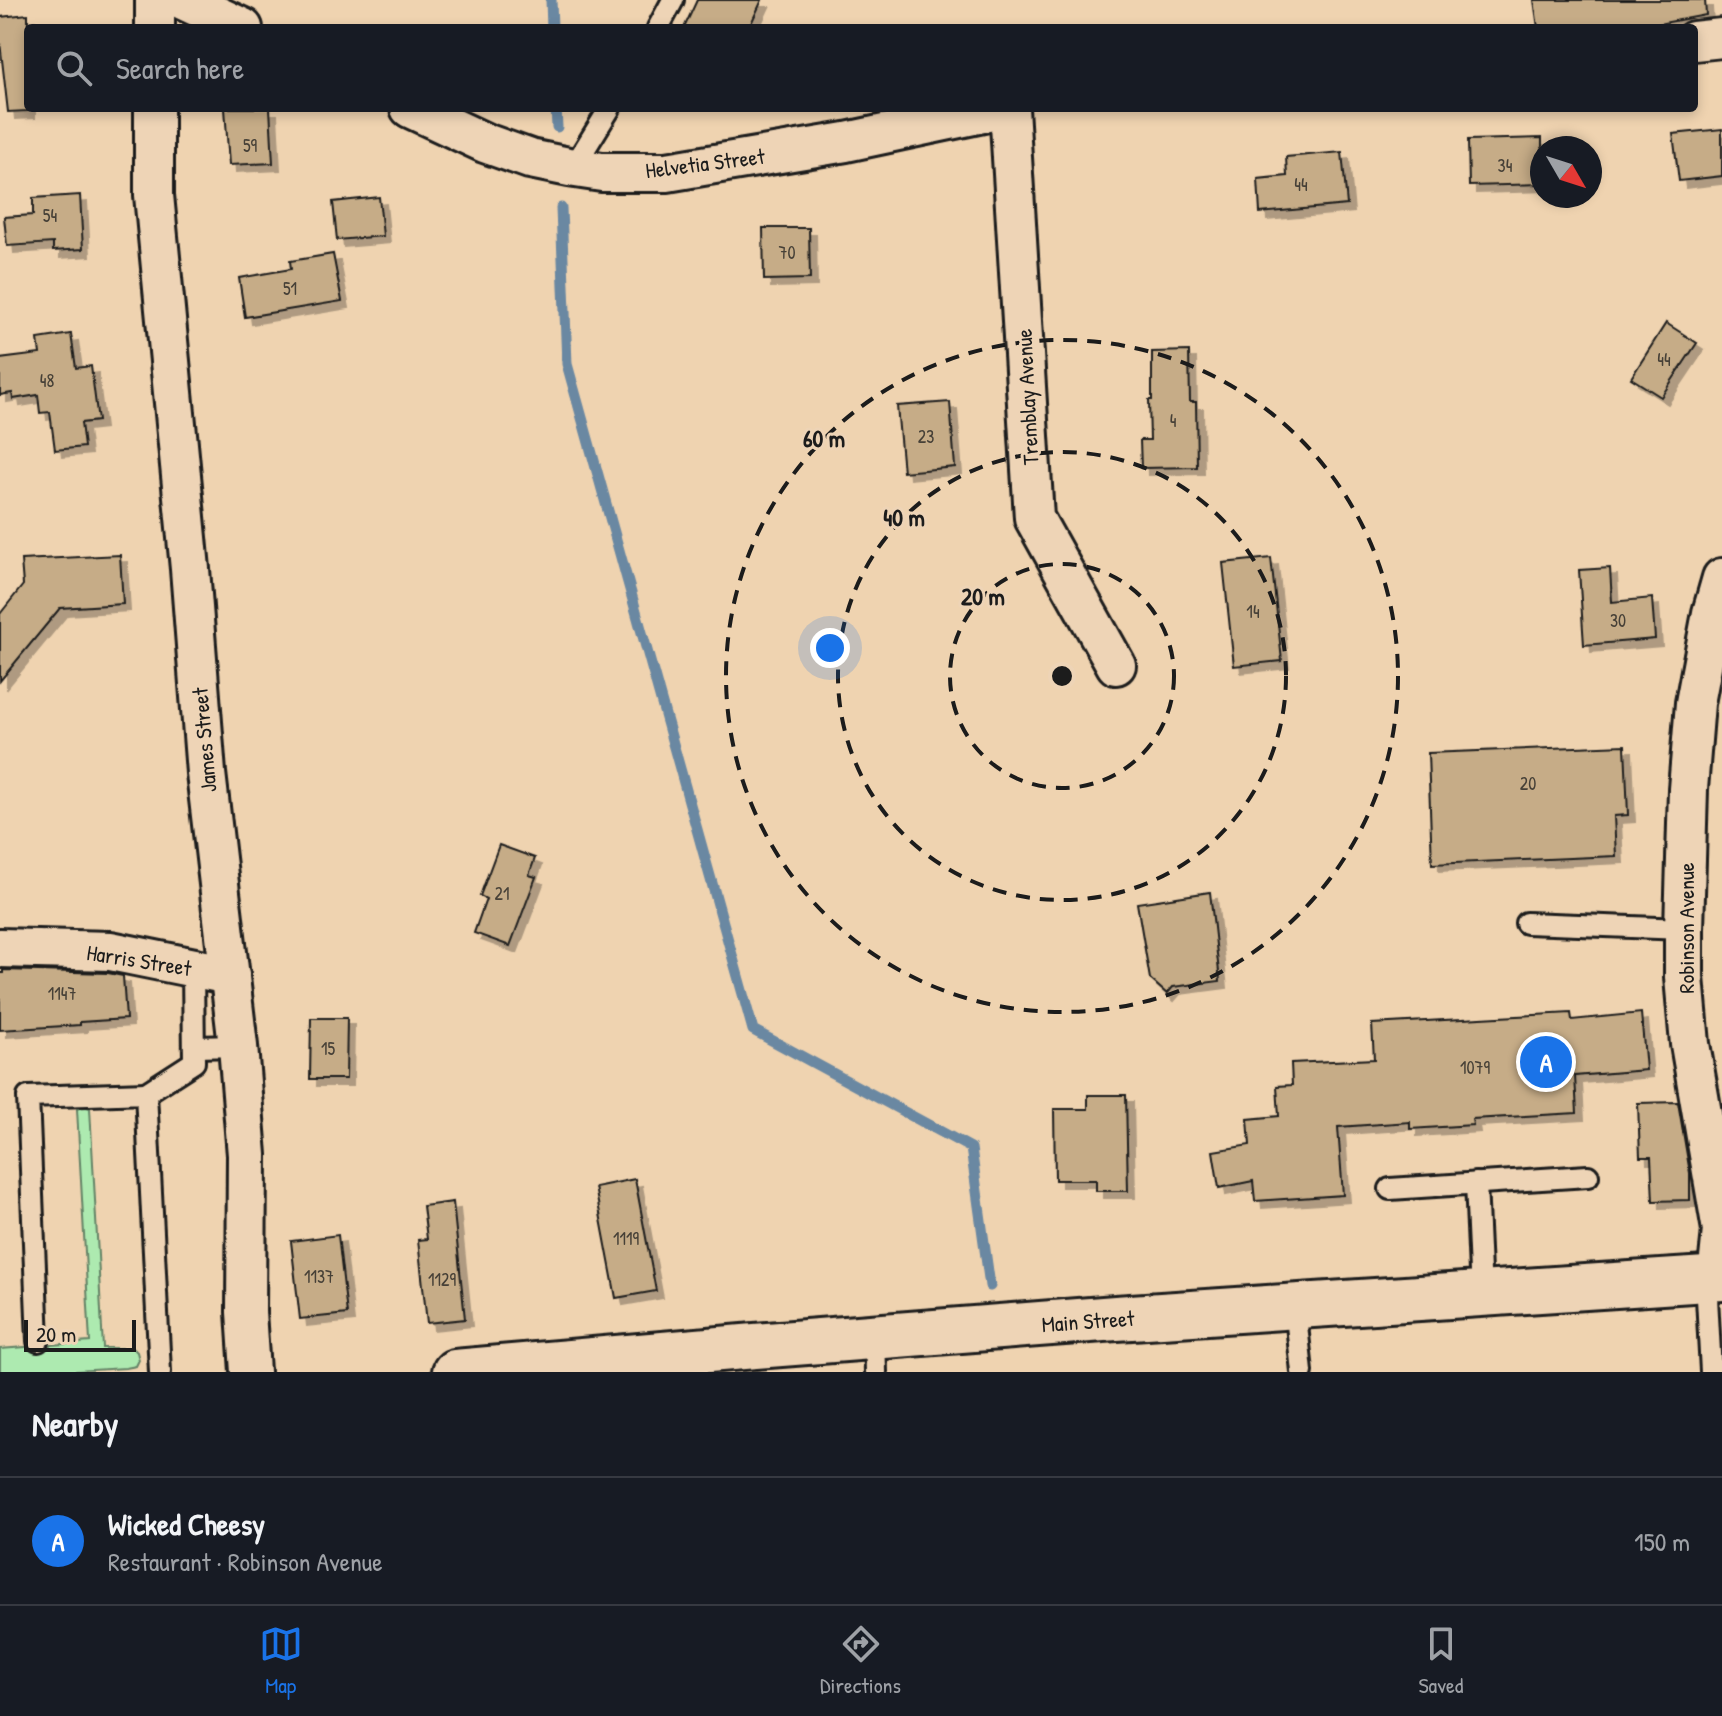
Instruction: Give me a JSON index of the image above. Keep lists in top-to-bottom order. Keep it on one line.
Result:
{"streets":{"main road":["Main Street"],"street":["Helvetia Street","Tremblay Avenue","James Street","Robinson Avenue","Harris Street"]},"crossings":[["James Street","Harris Street"],["Robinson Avenue","Main Street"]],"house_numbers":["59","34","44","54","70","51","44","48","4","23","14","30","20","21","1147","15","1079","1119","1137","1129"],"scale_bar":"20 m","north":"bottom right","page":{"search":"Search here","pins":"A","scale":"20 m","heading":"Nearby","list":[{"mark":"A","name":"Wicked Cheesy","note":"Restaurant · Robinson Avenue","value":"150 m"}],"nav":["Map","Directions","Saved"]},"rings":["60 m","40 m","20 m"]}
